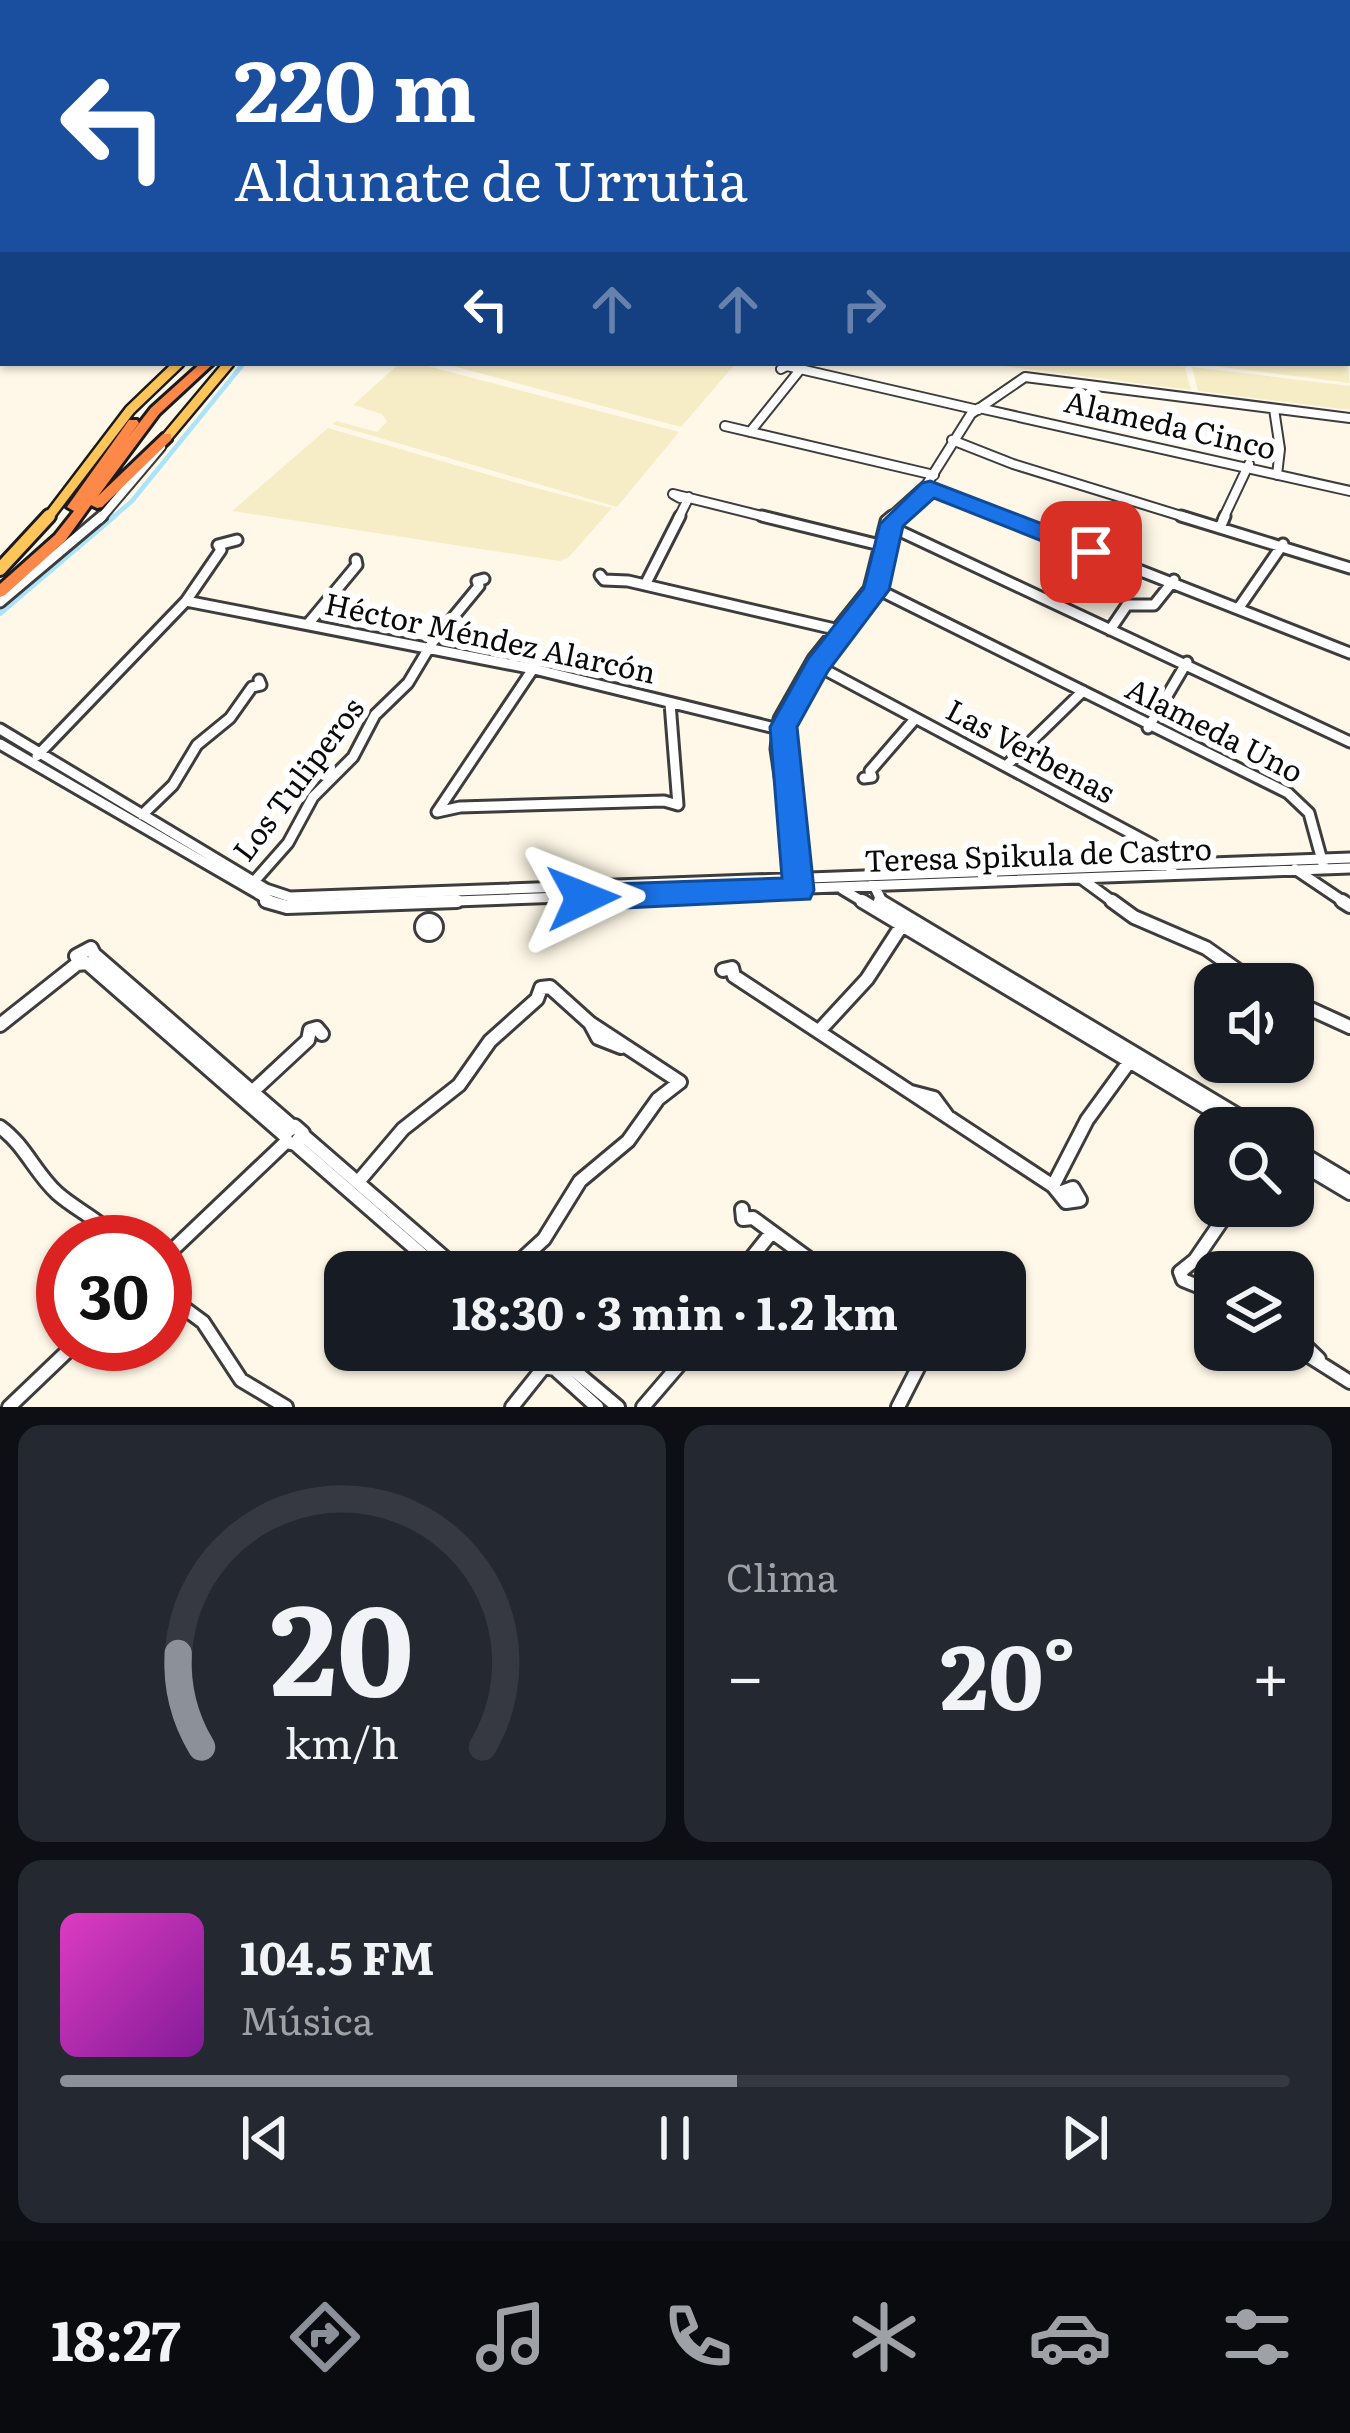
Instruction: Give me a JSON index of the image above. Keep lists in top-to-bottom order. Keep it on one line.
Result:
{"streets":{"street":["Alameda Cinco","Héctor Méndez Alarcón","Alameda Uno","Las Verbenas","Los Tuliperos","Teresa Spikula de Castro"]},"crossings":[["Héctor Méndez Alarcón","Los Tuliperos"],["Alameda Uno","Teresa Spikula de Castro"],["Las Verbenas","Teresa Spikula de Castro"],["Los Tuliperos","Teresa Spikula de Castro"]],"page":{"turn":["220 m","Aldunate de Urrutia"],"limit":"30","trip":"18:30 · 3 min · 1.2 km","tile":"Clima","heat":["−","20°","+"],"song":["104.5 FM","Música"],"tabs":"18:27","gauge":["20","km/h"]}}
